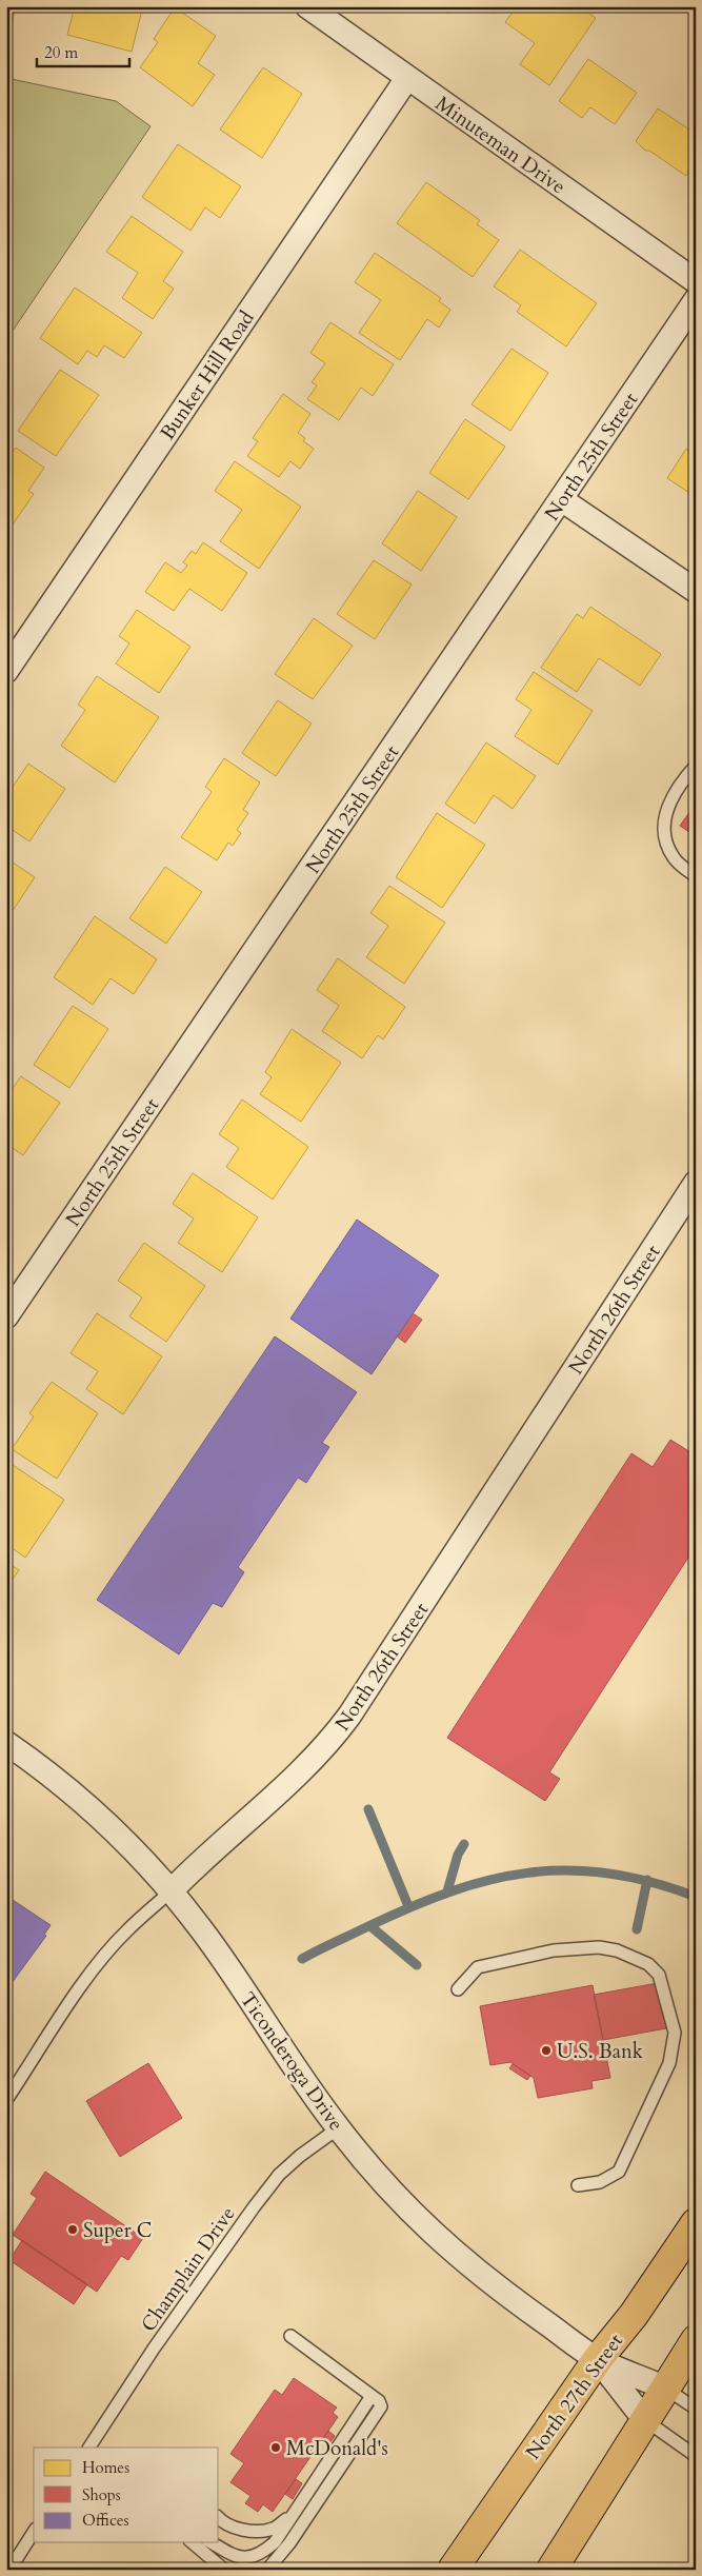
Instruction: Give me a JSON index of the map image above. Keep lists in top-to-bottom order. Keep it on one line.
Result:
{"streets":{"main road":["North 27th Street"],"street":["Minuteman Drive","Bunker Hill Road","North 25th Street","North 26th Street","Ticonderoga Drive"],"lane":["Champlain Drive"]},"crossings":[["Minuteman Drive","Bunker Hill Road"],["North 26th Street","Ticonderoga Drive"],["Ticonderoga Drive","Champlain Drive"],["Ticonderoga Drive","North 27th Street"]],"places":["U.S. Bank","Super C","McDonald's"],"legend":["Homes","Shops","Offices"],"scale_bar":"20 m"}
